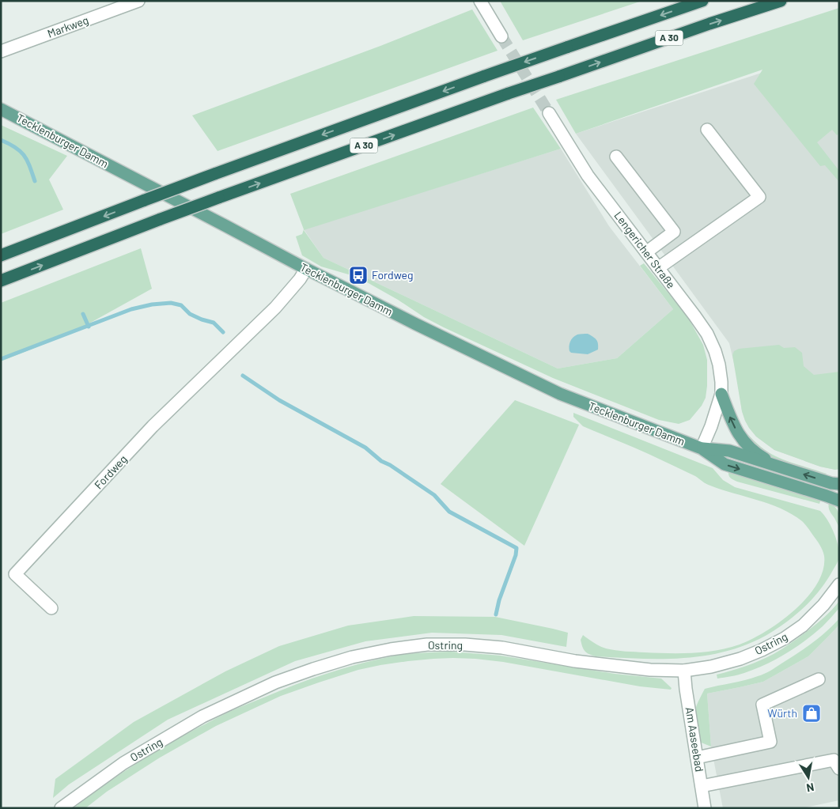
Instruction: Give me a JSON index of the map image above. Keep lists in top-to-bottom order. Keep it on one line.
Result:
{"streets":{"highway":["A 30"],"main road":["Tecklenburger Damm","Lengericher Straße"],"street":["Markweg","Fordweg","Ostring","Am Aaseebad"]},"crossings":[["Tecklenburger Damm","Lengericher Straße"],["Tecklenburger Damm","Fordweg"],["Ostring","Am Aaseebad"]],"places":{"bus stop":["Fordweg"],"shop":["Würth"]},"north":"bottom"}
